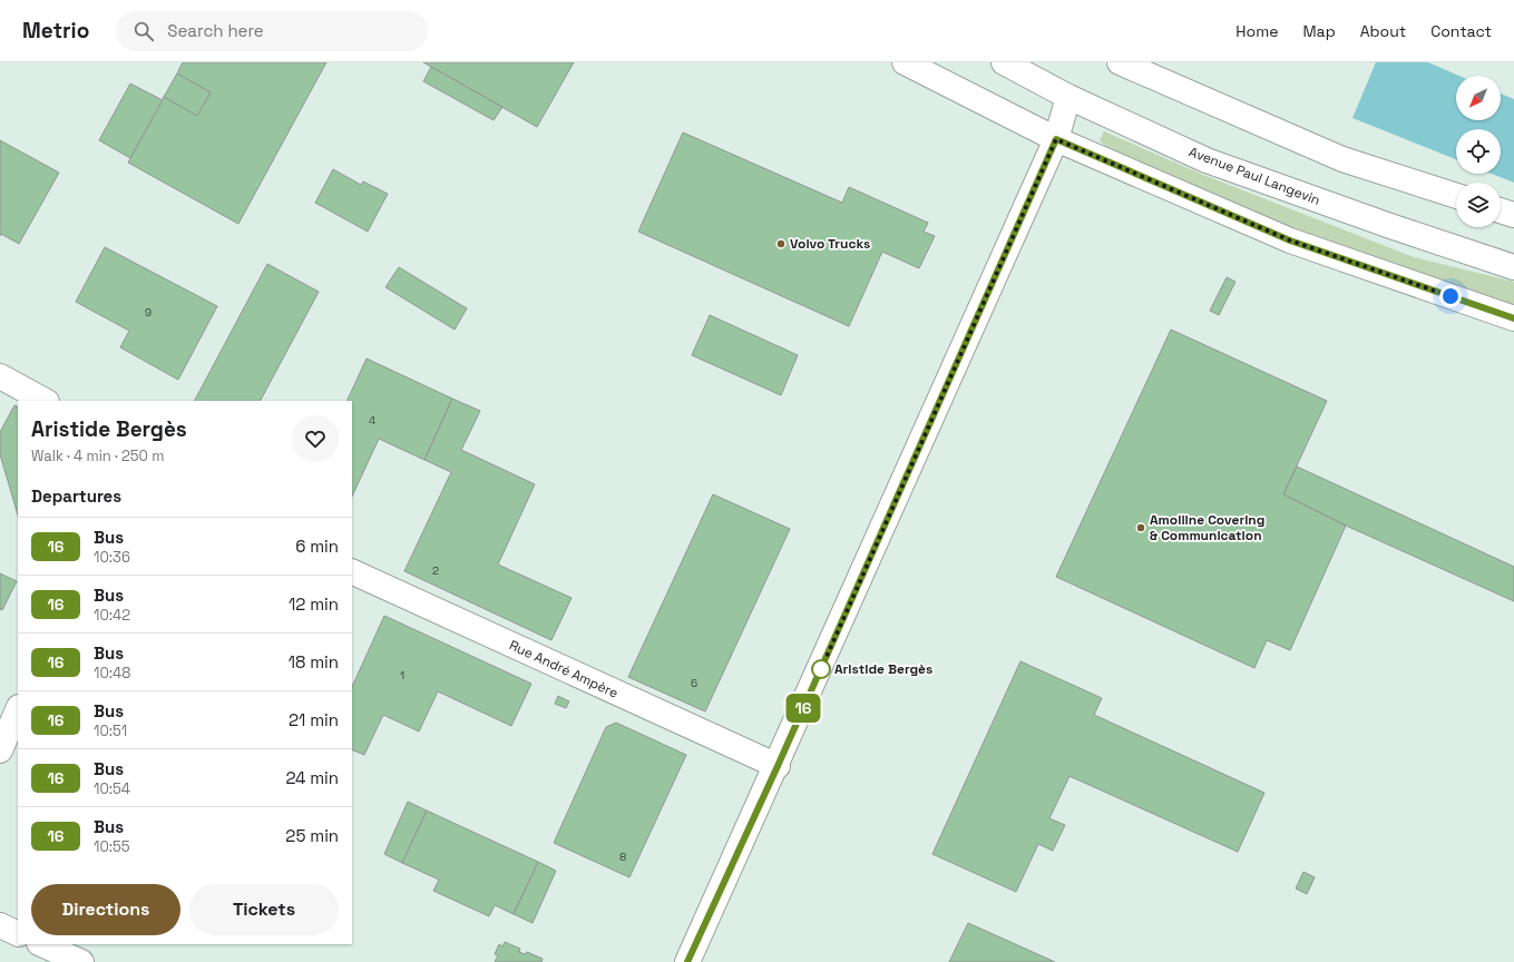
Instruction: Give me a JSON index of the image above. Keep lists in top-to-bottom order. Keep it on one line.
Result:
{"streets":{"street":["Avenue Paul Langevin","Rue André Ampère"]},"places":["Volvo Trucks","Amolline Covering & Communication","Aristide Bergès"],"lines":["bus line 16"],"house_numbers":["9","4","2","1","6","8"],"north":"bottom left","page":{"header":"Metrio","search":"Search here","nav":["Home","Map","About","Contact"],"on_map":"16","heading":[["Aristide Bergès","Walk · 4 min · 250 m"],"Departures"],"list":[{"mark":"16","name":"Bus","note":"10:36","value":"6 min"},{"mark":"16","name":"Bus","note":"10:42","value":"12 min"},{"mark":"16","name":"Bus","note":"10:48","value":"18 min"},{"mark":"16","name":"Bus","note":"10:51","value":"21 min"},{"mark":"16","name":"Bus","note":"10:54","value":"24 min"},{"mark":"16","name":"Bus","note":"10:55","value":"25 min"}],"buttons":["Directions","Tickets"]}}
